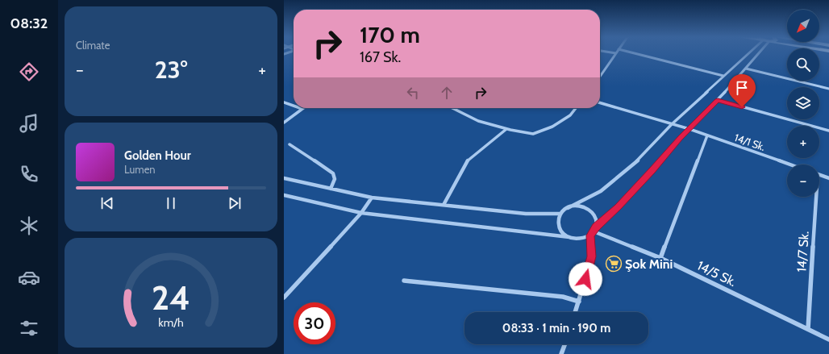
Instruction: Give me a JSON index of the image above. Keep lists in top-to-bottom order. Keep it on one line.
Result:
{"streets":{"street":["14/1 Sk.","14/7 Sk.","14/5 Sk."]},"crossings":[["14/7 Sk.","14/5 Sk."]],"places":{"supermarket":["Şok Mini"]},"north":"bottom left","page":{"tabs":"08:32","tile":"Climate","map_buttons":["+","−"],"turn":["170 m","167 Sk."],"heat":["−","23°","+"],"song":["Golden Hour","Lumen"],"limit":"30","trip":"08:33 · 1 min · 190 m","gauge":["24","km/h"]}}
